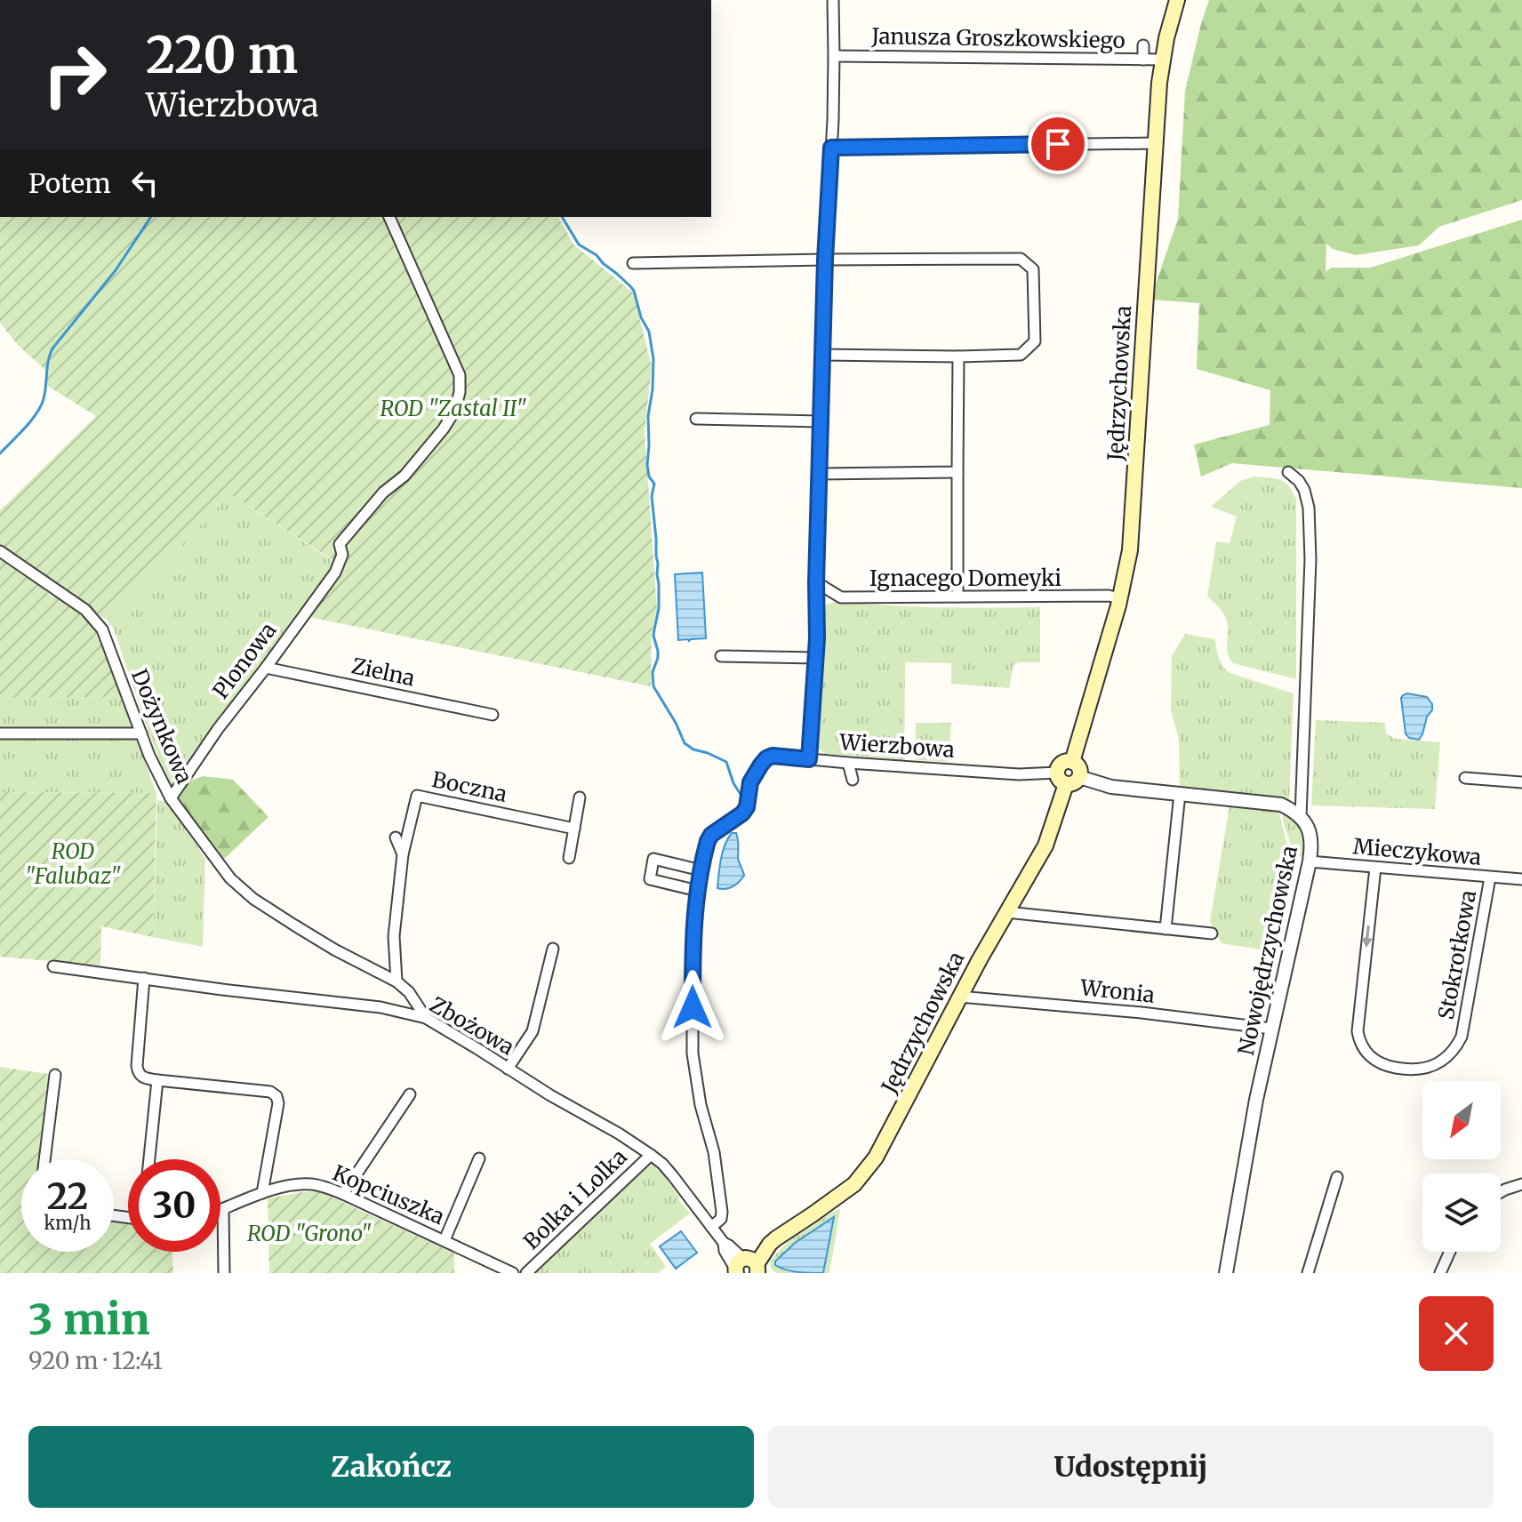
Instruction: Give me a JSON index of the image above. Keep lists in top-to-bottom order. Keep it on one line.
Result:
{"streets":{"main road":["Jędrzychowska"],"street":["Janusza Groszkowskiego","Ignacego Domeyki","Plonowa","Zielna","Dożynkowa","Wierzbowa","Boczna","Mieczykowa","Nowojędrzychowska","Stokrotkowa","Wronia","Zbożowa","Kopciuszka","Bolka i Lolka"]},"crossings":[["Janusza Groszkowskiego","Jędrzychowska"],["Jędrzychowska","Ignacego Domeyki"],["Jędrzychowska","Wierzbowa"],["Jędrzychowska","Wronia"],["Jędrzychowska","Zbożowa"],["Plonowa","Zielna"],["Plonowa","Dożynkowa"],["Dożynkowa","Boczna"],["Dożynkowa","Zbożowa"],["Wierzbowa","Zbożowa"],["Mieczykowa","Nowojędrzychowska"],["Mieczykowa","Stokrotkowa"],["Nowojędrzychowska","Wronia"],["Zbożowa","Bolka i Lolka"]],"parks":["ROD \"Zastal II\"","ROD \"Falubaz\"","ROD \"Grono\""],"north":"bottom left","page":{"turn":["220 m","Wierzbowa"],"then":"Potem","speed":"22 km/h","limit":"30","heading":["3 min","920 m · 12:41"],"buttons":["Zakończ","Udostępnij"]}}
